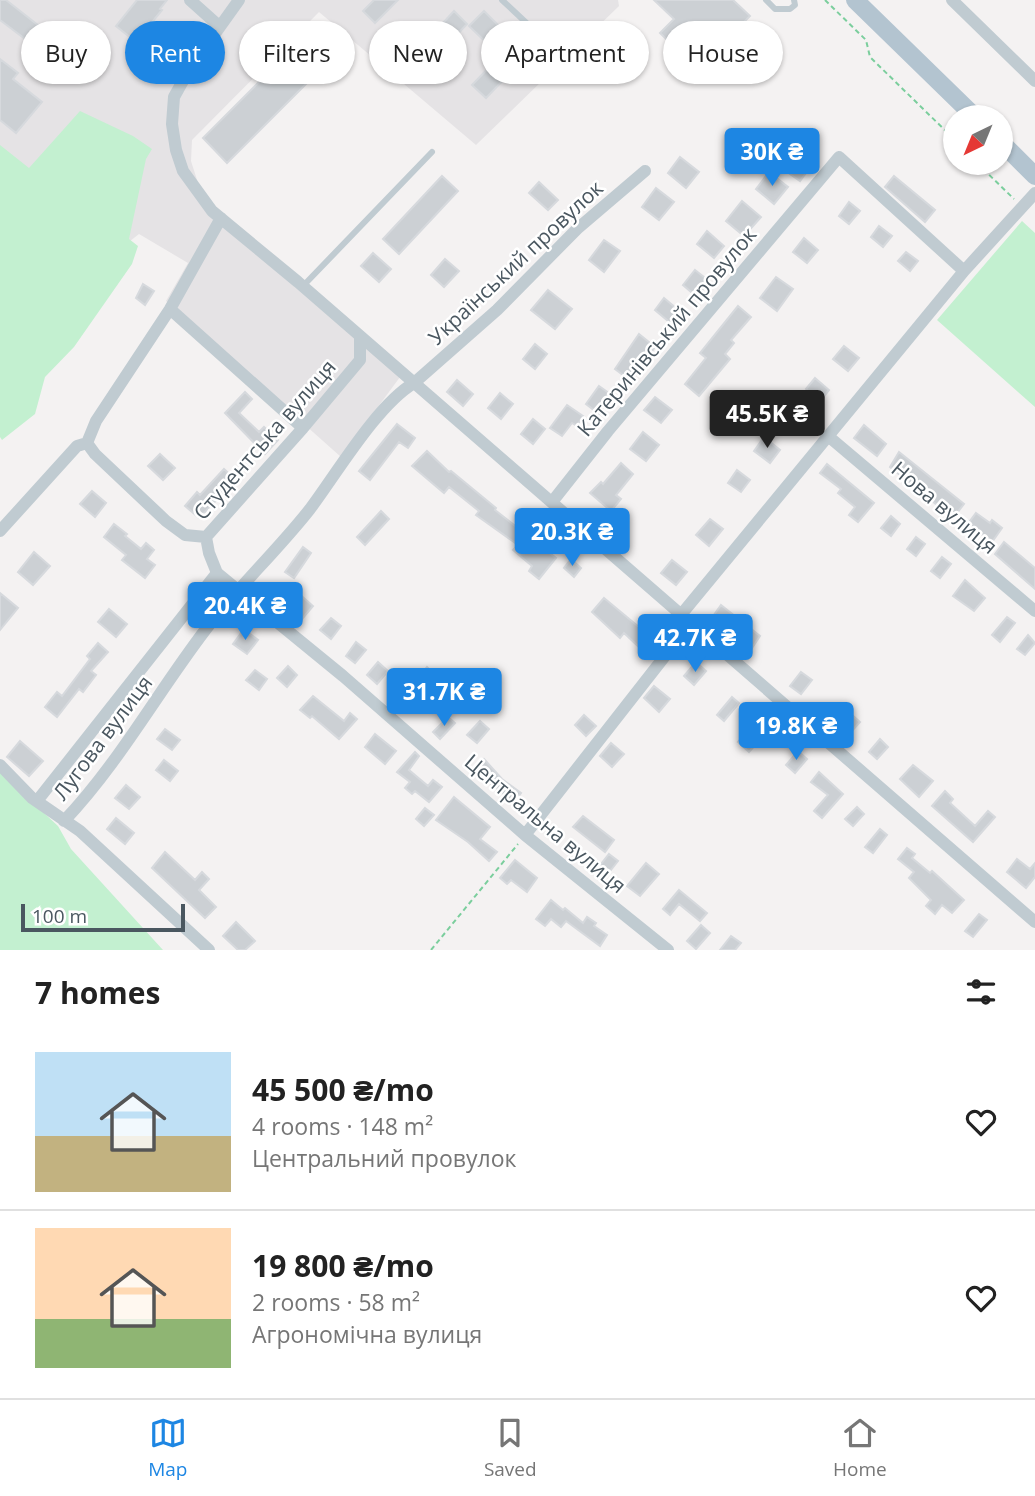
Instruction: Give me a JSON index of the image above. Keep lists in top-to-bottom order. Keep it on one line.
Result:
{"streets":{"street":["Український провулок","Катеринівський провулок","Студентська вулиця","Нова вулиця","Лугова вулиця","Центральна вулиця"]},"crossings":[["Український провулок","Лугова вулиця"],["Український провулок","Центральна вулиця"],["Студентська вулиця","Центральна вулиця"],["Лугова вулиця","Центральна вулиця"]],"scale_bar":"100 m","north":"bottom left","page":{"chip":["Buy","Rent","Filters","New","Apartment","House"],"price":["30K ₴","45.5K ₴","20.3K ₴","20.4K ₴","42.7K ₴","31.7K ₴","19.8K ₴"],"scale":"100 m","heading":"7 homes","list":[{"name":"45 500 ₴/mo","note":"4 rooms · 148 m² · Центральний провулок"},{"name":"19 800 ₴/mo","note":"2 rooms · 58 m² · Агрономічна вулиця"}],"tabs":["Map","Saved","Home"]}}
